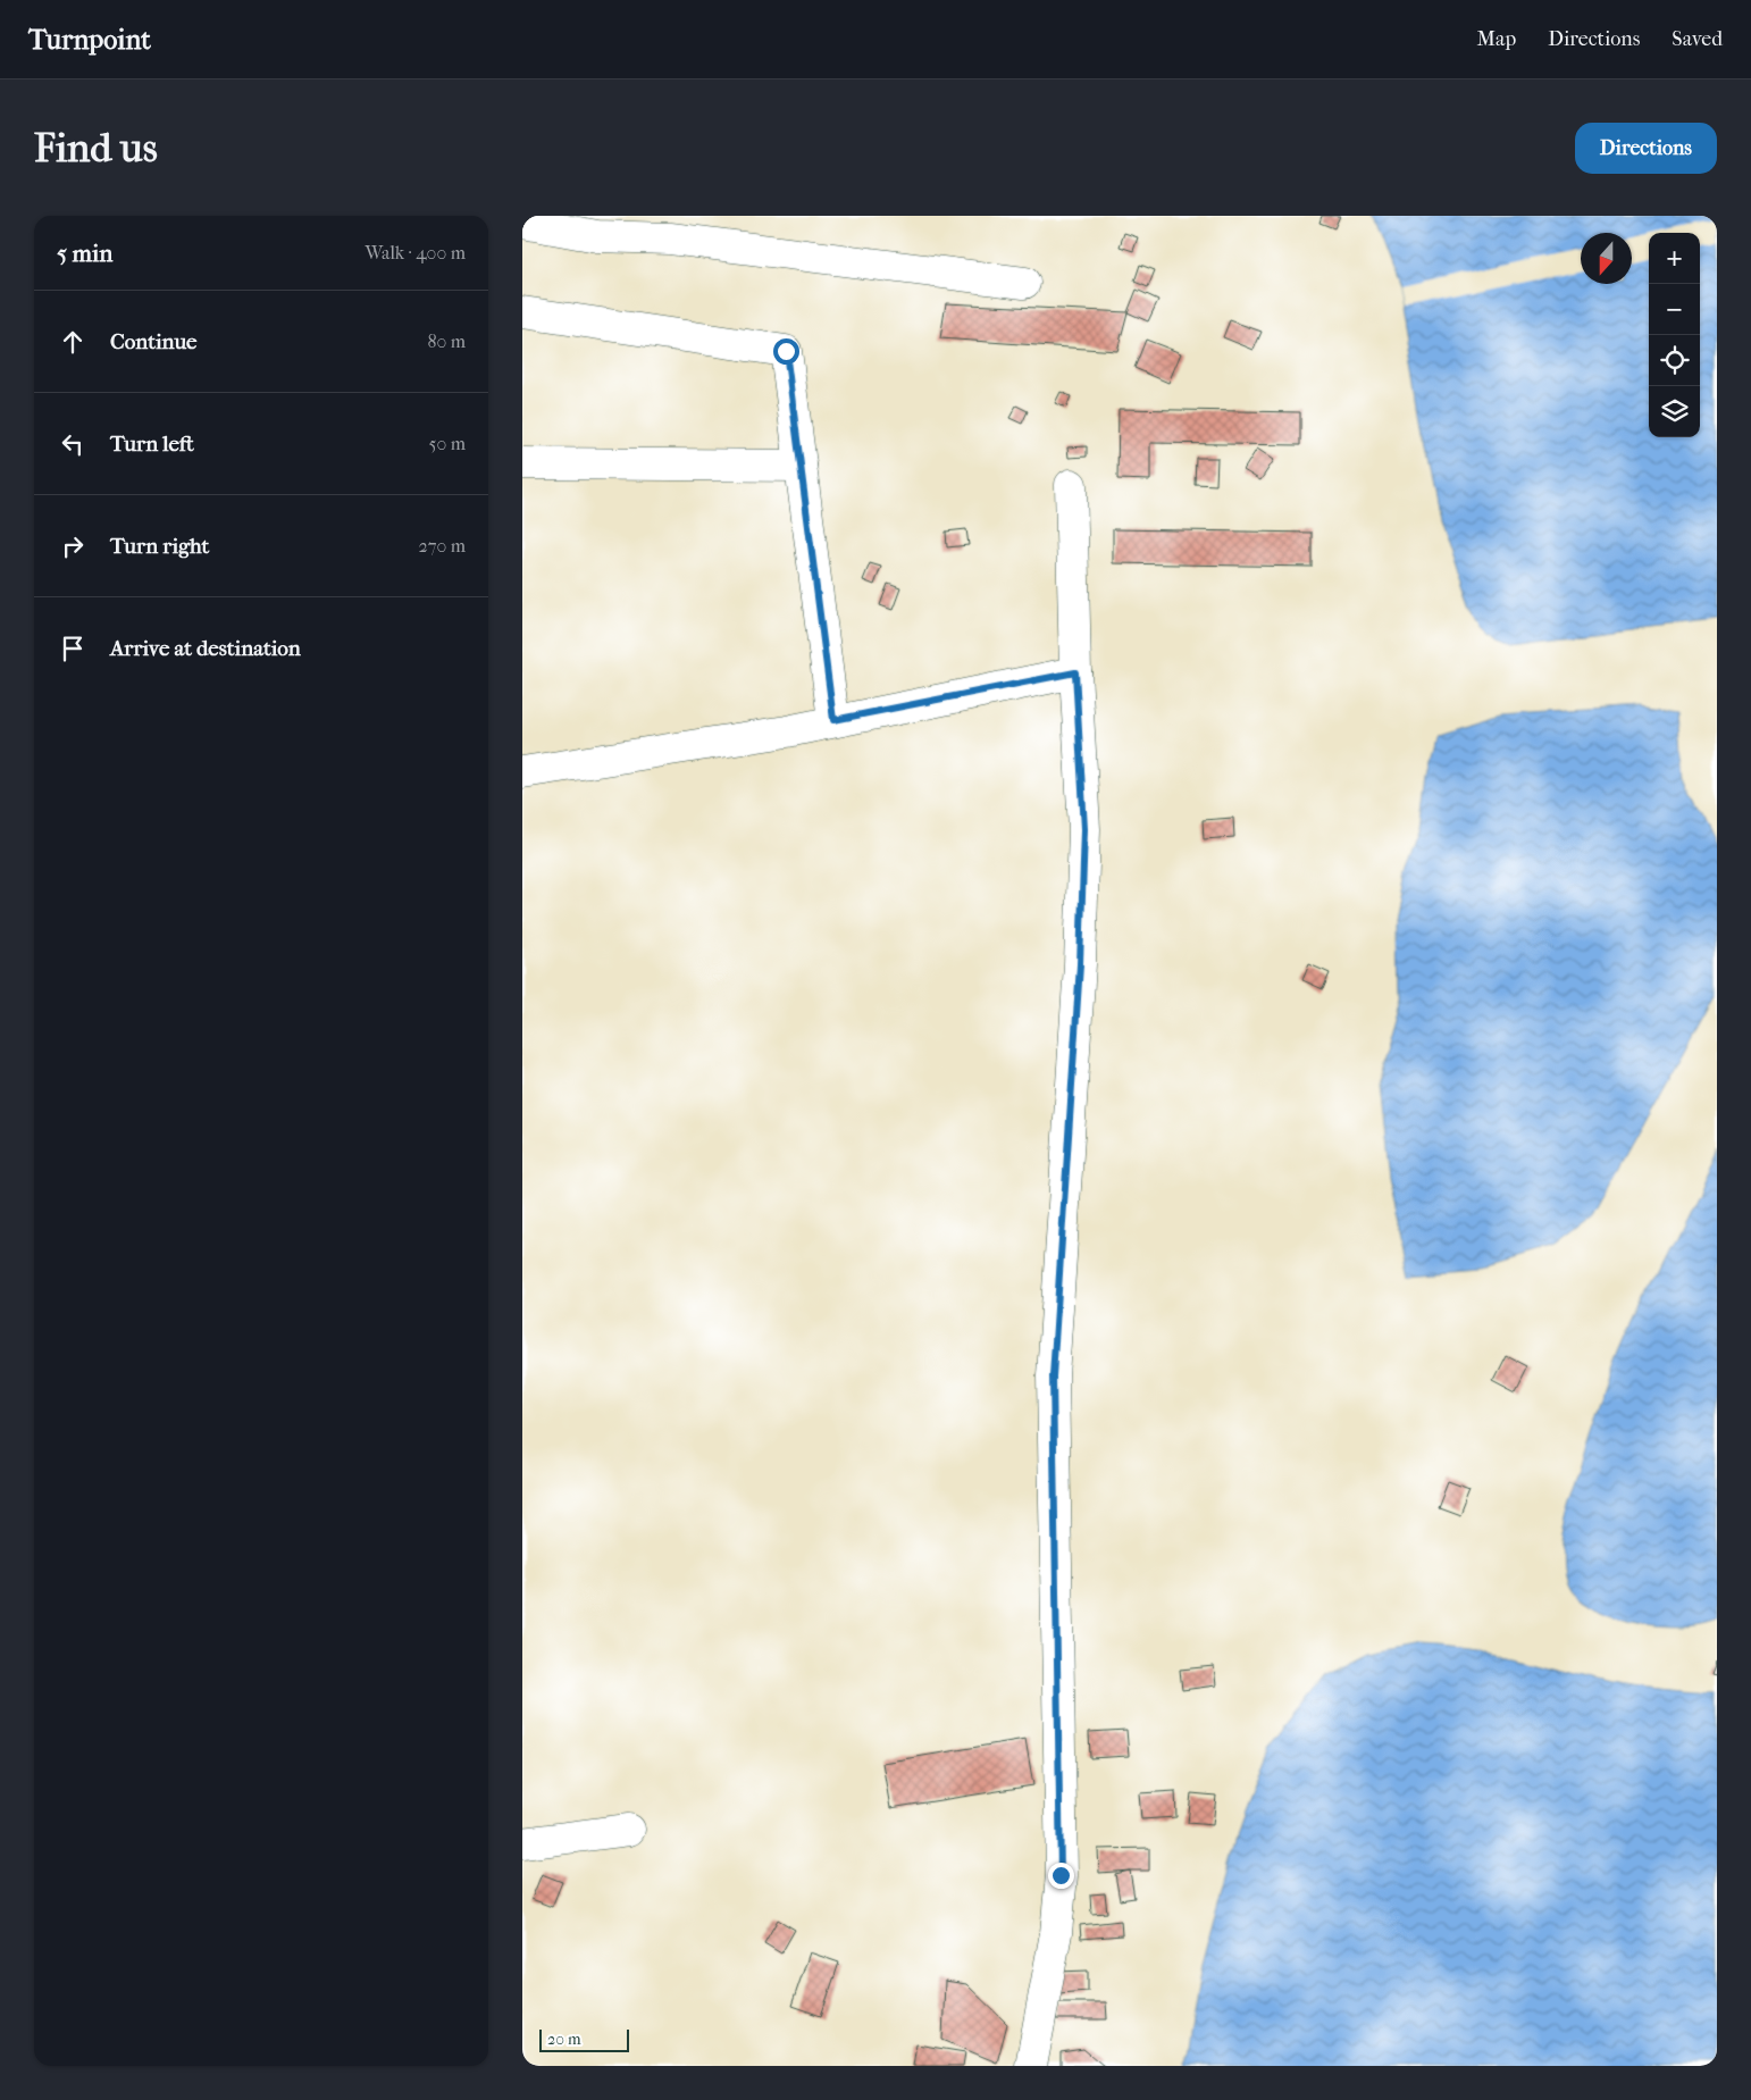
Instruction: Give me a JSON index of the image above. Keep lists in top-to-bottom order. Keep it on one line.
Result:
{"scale_bar":"20 m","north":"bottom","page":{"header":"Turnpoint","nav":["Map","Directions","Saved"],"buttons":"Directions","title":"Find us","heading":["5 min","Walk · 400 m"],"map_buttons":["+","−"],"list":[["Continue","80 m"],["Turn left","50 m"],["Turn right","270 m"],"Arrive at destination"],"scale":"20 m"}}
